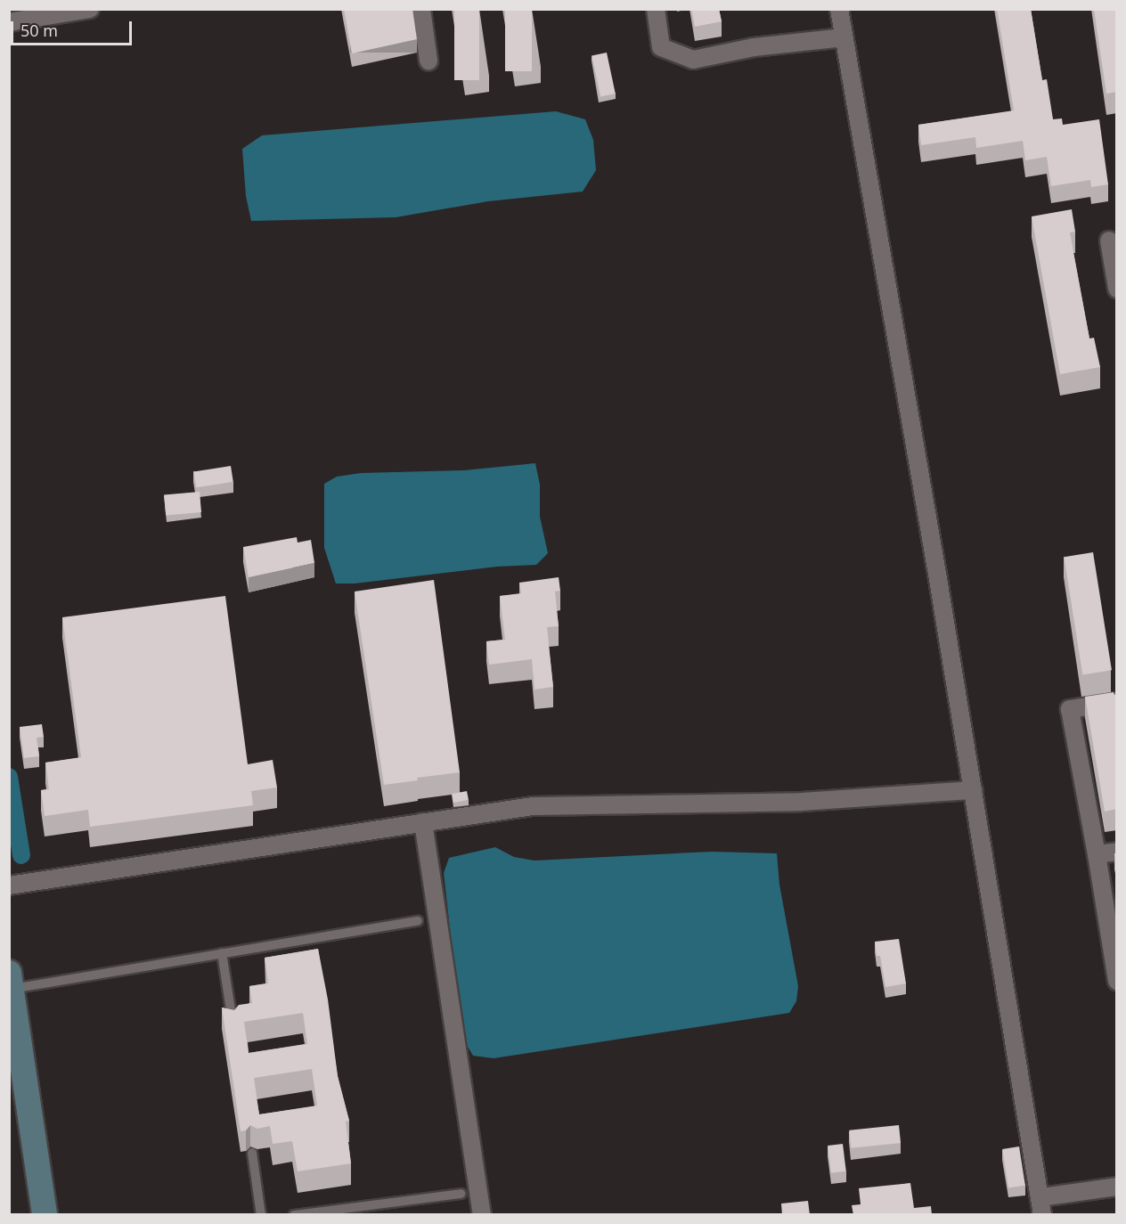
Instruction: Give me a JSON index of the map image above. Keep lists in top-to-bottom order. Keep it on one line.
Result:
{"scale_bar":"50 m"}
